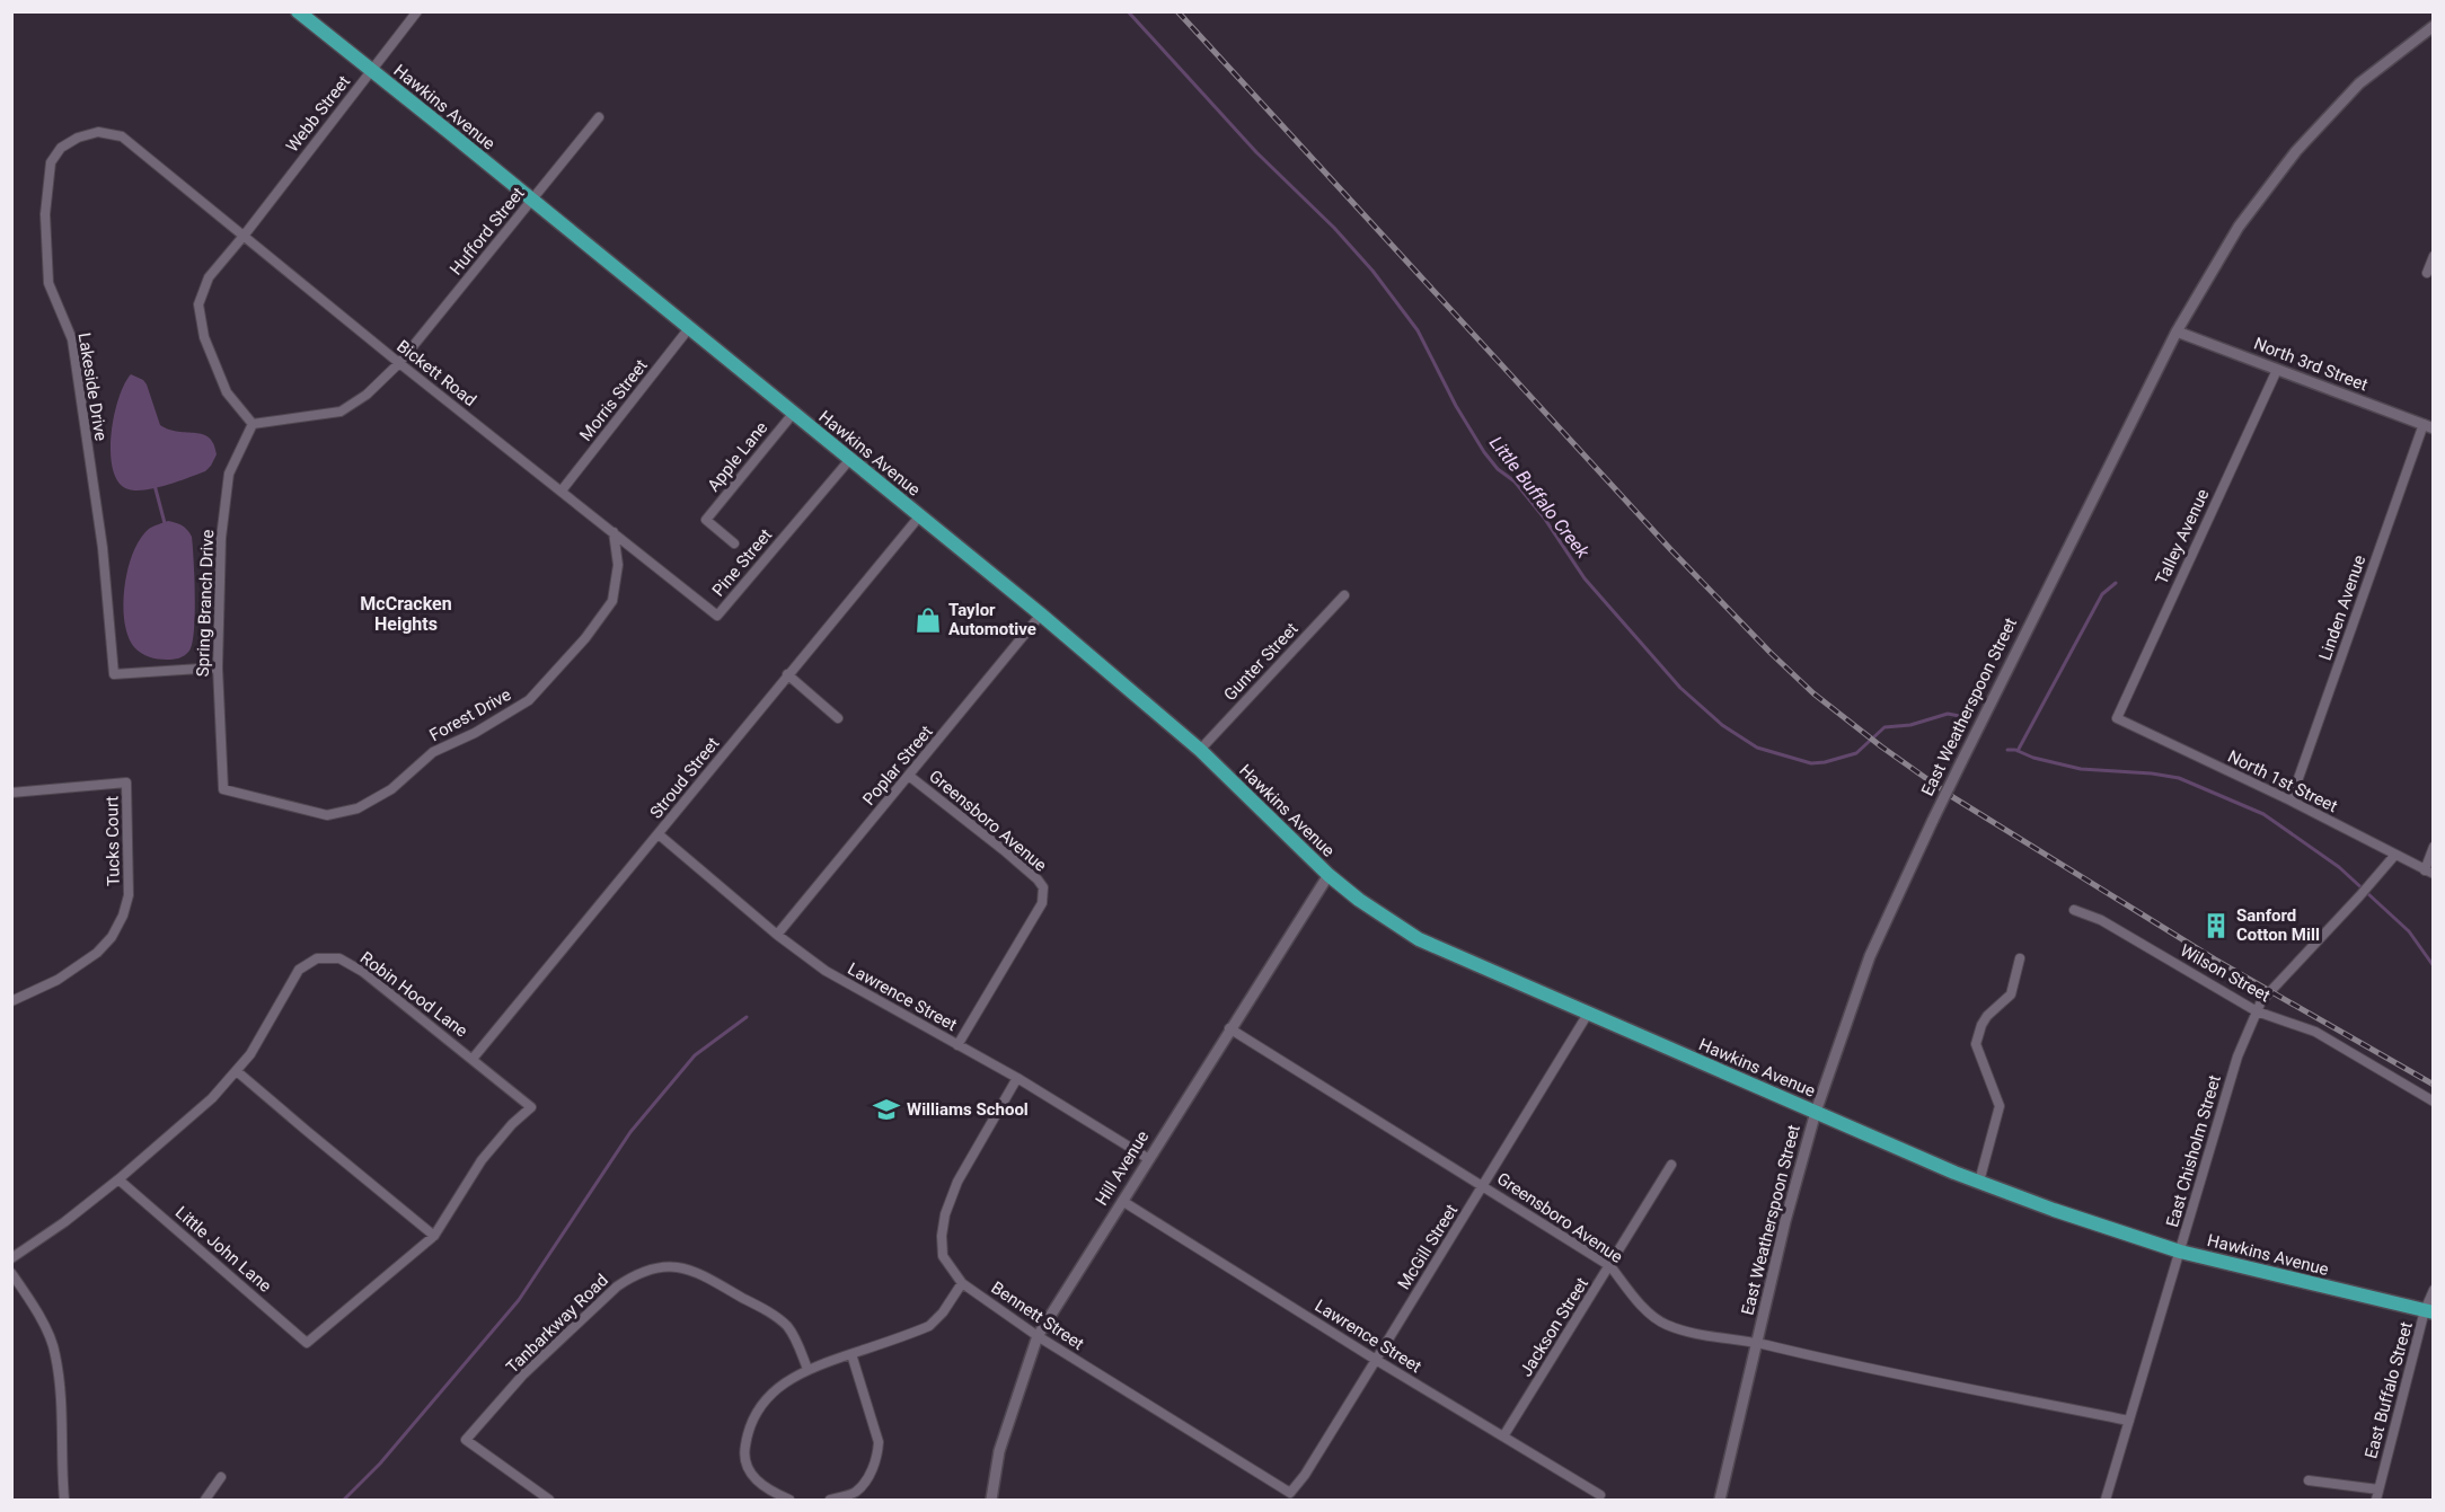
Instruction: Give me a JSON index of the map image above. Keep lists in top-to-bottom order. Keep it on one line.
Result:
{"streets":{"main road":["Hawkins Avenue"],"street":["Webb Street","Hufford Street","North 3rd Street","Bickett Road","Lakeside Drive","Morris Street","Apple Lane","Talley Avenue","Pine Street","Spring Branch Drive","Linden Avenue","Gunter Street","East Weatherspoon Street","Forest Drive","Poplar Street","Stroud Street","North 1st Street","Greensboro Avenue","Tucks Court","Wilson Street","Robin Hood Lane","Lawrence Street","East Chisholm Street","Hill Avenue","McGill Street","Little John Lane","Bennett Street","Tanbarkway Road","Jackson Street","East Buffalo Street"]},"crossings":[["Hawkins Avenue","Webb Street"],["Hawkins Avenue","Hufford Street"],["Hawkins Avenue","Morris Street"],["Hawkins Avenue","Apple Lane"],["Hawkins Avenue","Pine Street"],["Hawkins Avenue","Gunter Street"],["Hawkins Avenue","East Weatherspoon Street"],["Hawkins Avenue","Poplar Street"],["Hawkins Avenue","Stroud Street"],["Hawkins Avenue","East Chisholm Street"],["Hawkins Avenue","Hill Avenue"],["Hawkins Avenue","McGill Street"],["Hawkins Avenue","East Buffalo Street"],["Webb Street","Hufford Street"],["Webb Street","Bickett Road"],["Webb Street","Lakeside Drive"],["Webb Street","Spring Branch Drive"],["Hufford Street","Bickett Road"],["Hufford Street","Spring Branch Drive"],["North 3rd Street","Talley Avenue"],["North 3rd Street","Linden Avenue"],["North 3rd Street","East Weatherspoon Street"],["Bickett Road","Lakeside Drive"],["Bickett Road","Morris Street"],["Bickett Road","Pine Street"],["Bickett Road","Forest Drive"],["Lakeside Drive","Spring Branch Drive"],["Talley Avenue","North 1st Street"],["Pine Street","Forest Drive"],["Spring Branch Drive","Forest Drive"],["Linden Avenue","North 1st Street"],["East Weatherspoon Street","Greensboro Avenue"],["Poplar Street","Greensboro Avenue"],["Poplar Street","Lawrence Street"],["Stroud Street","Robin Hood Lane"],["Stroud Street","Lawrence Street"],["North 1st Street","East Chisholm Street"],["Greensboro Avenue","Lawrence Street"],["Greensboro Avenue","East Chisholm Street"],["Greensboro Avenue","Hill Avenue"],["Greensboro Avenue","McGill Street"],["Greensboro Avenue","Jackson Street"],["Wilson Street","East Chisholm Street"],["Robin Hood Lane","Little John Lane"],["Lawrence Street","Hill Avenue"],["Lawrence Street","McGill Street"],["Lawrence Street","Bennett Street"],["Lawrence Street","Jackson Street"],["Hill Avenue","Bennett Street"],["McGill Street","Bennett Street"]],"districts":["McCracken Heights"],"water":["Little Buffalo Creek"],"places":{"shop":["Taylor Automotive"],"building":["Sanford Cotton Mill"],"school or university":["Williams School"]}}
